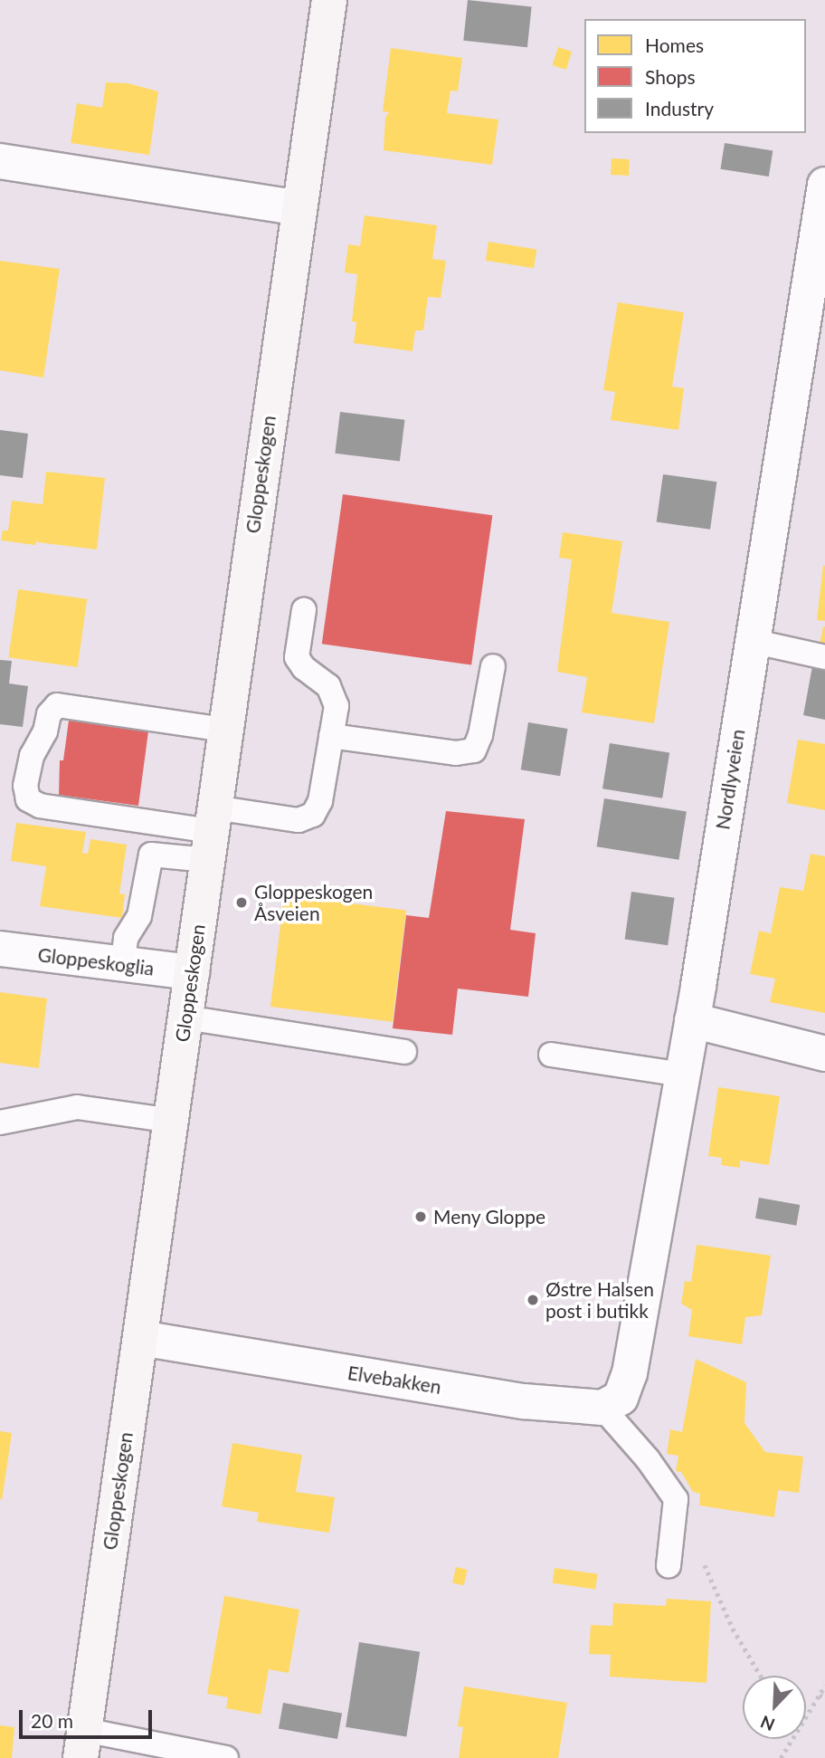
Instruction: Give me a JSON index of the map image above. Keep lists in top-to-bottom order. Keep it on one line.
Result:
{"streets":{"main road":["Gloppeskogen"],"street":["Nordlyveien","Gloppeskoglia","Elvebakken"]},"crossings":[["Gloppeskogen","Gloppeskoglia"],["Gloppeskogen","Elvebakken"],["Nordlyveien","Elvebakken"]],"places":["Gloppeskogen Åsveien","Meny Gloppe","Østre Halsen post i butikk"],"legend":["Homes","Shops","Industry"],"scale_bar":"20 m","north":"bottom left"}
